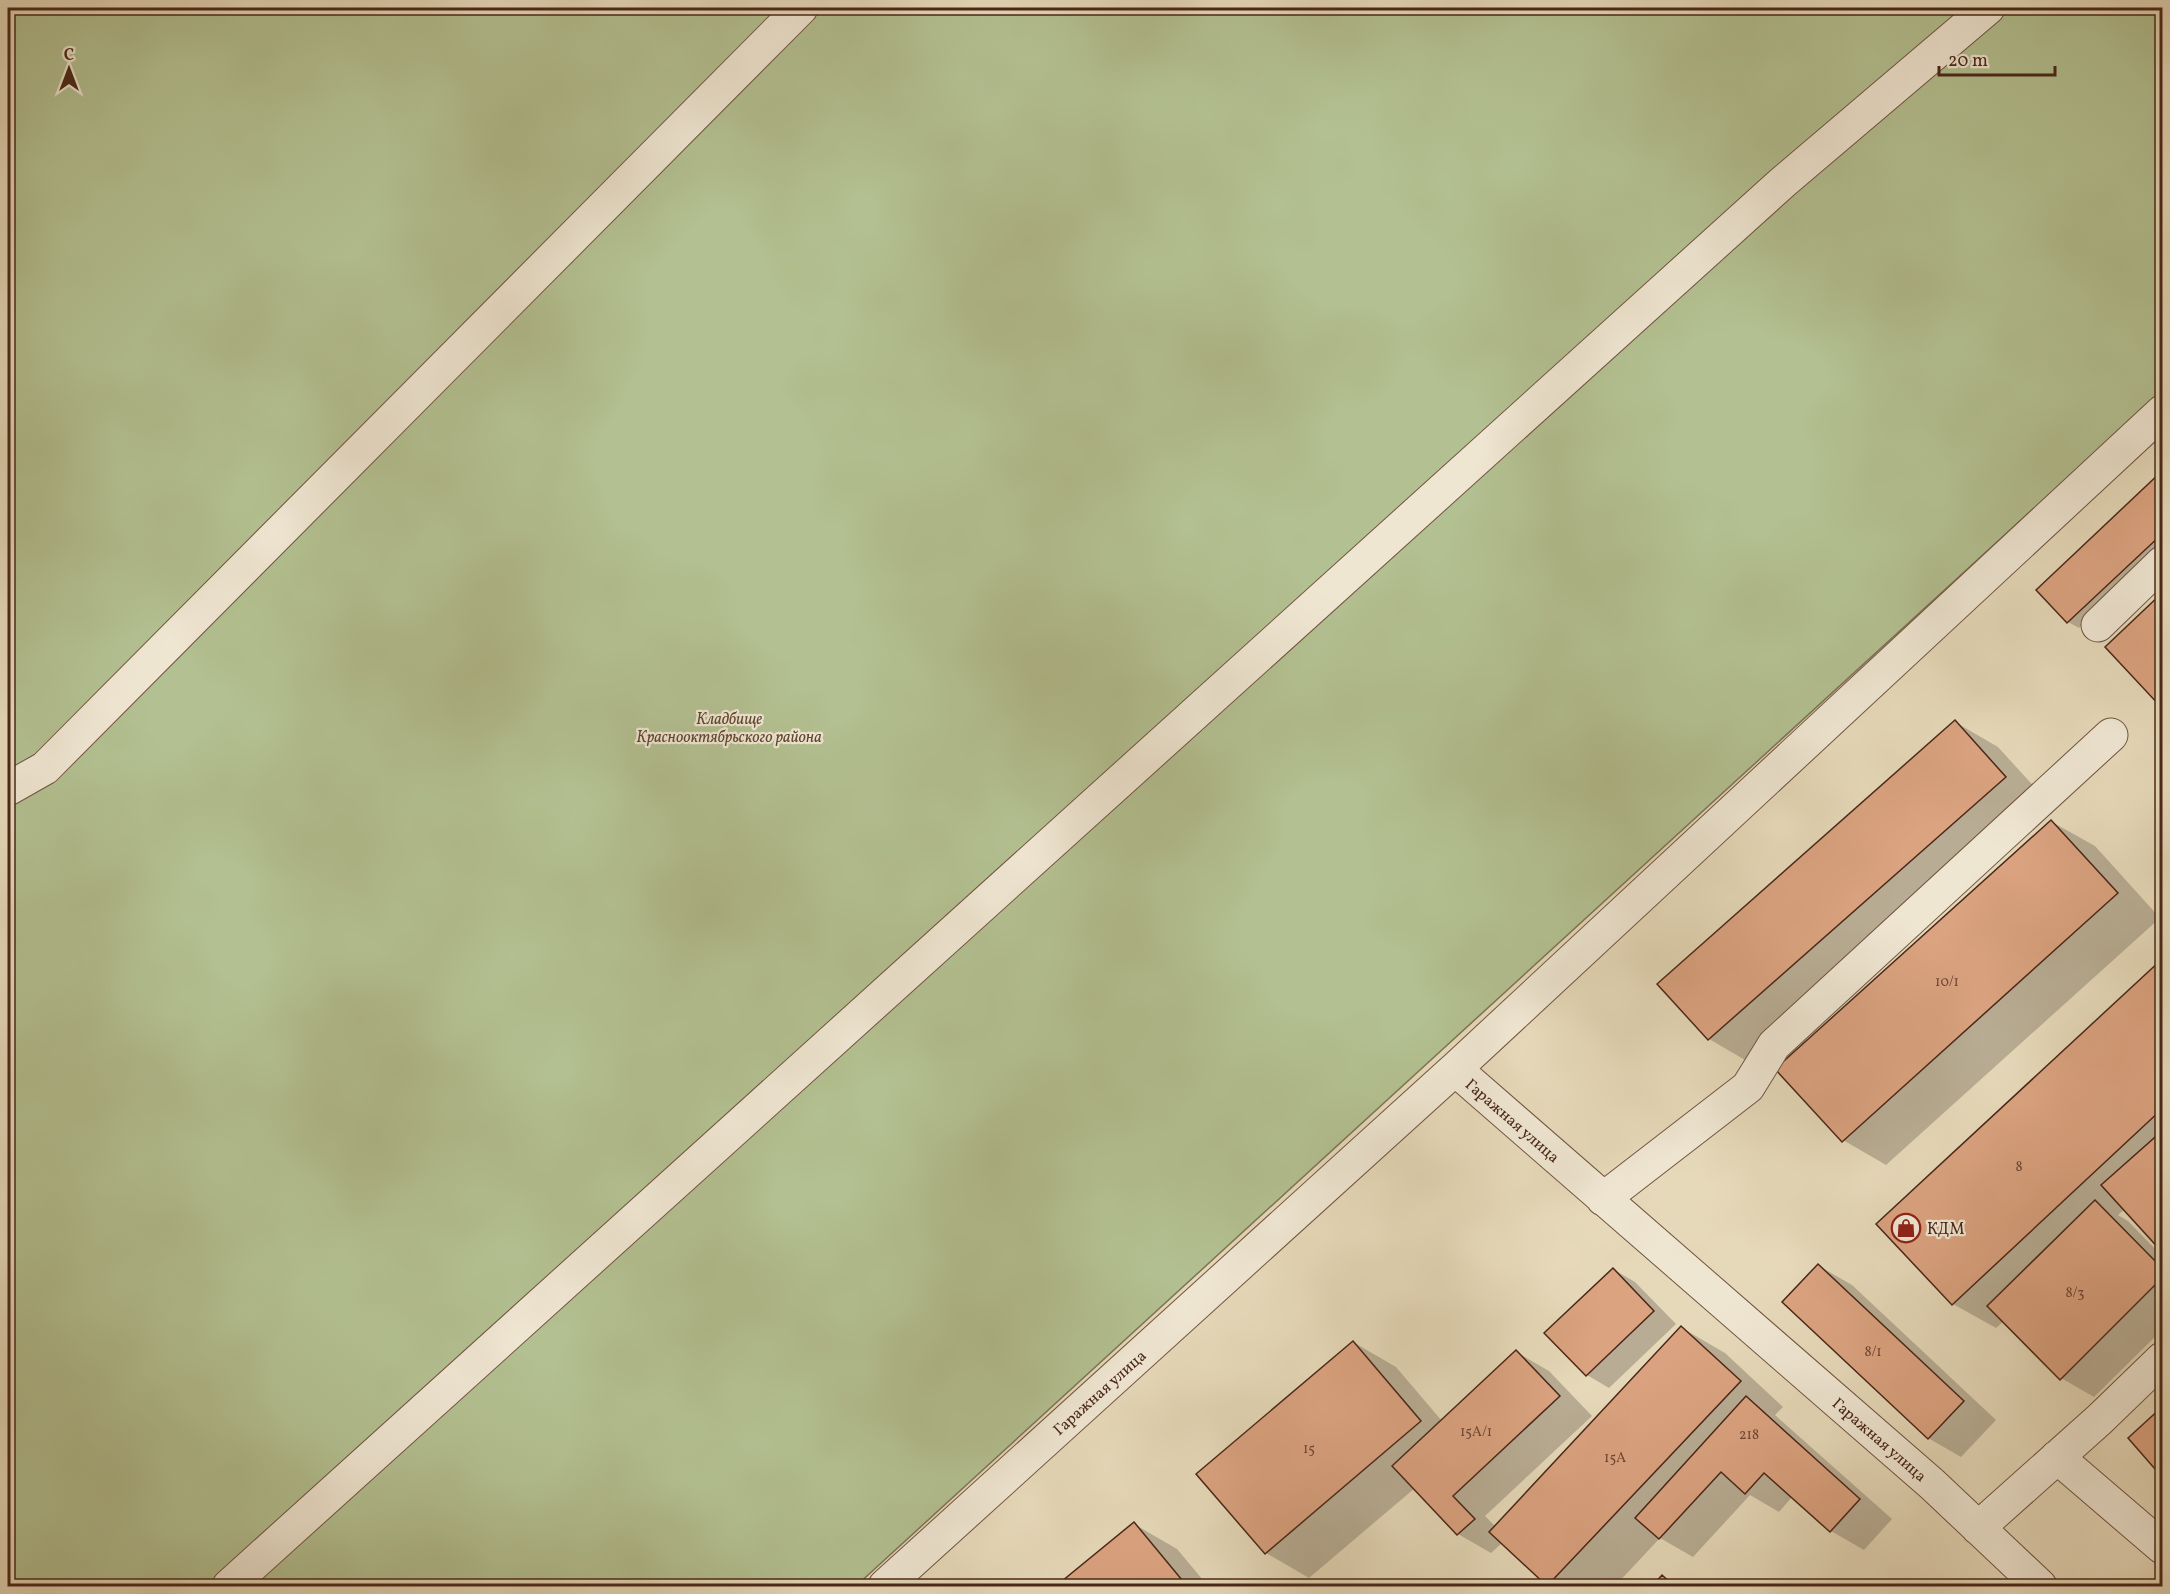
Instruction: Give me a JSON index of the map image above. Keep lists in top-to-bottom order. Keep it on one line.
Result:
{"streets":{"street":["Гаражная улица"]},"parks":["Кладбище Краснооктябрьского района"],"places":{"shop":["КДМ"]},"house_numbers":["10/1","8","8/3","8/1","15А/1","218","15","15А"],"scale_bar":"20 m","north":"top"}
